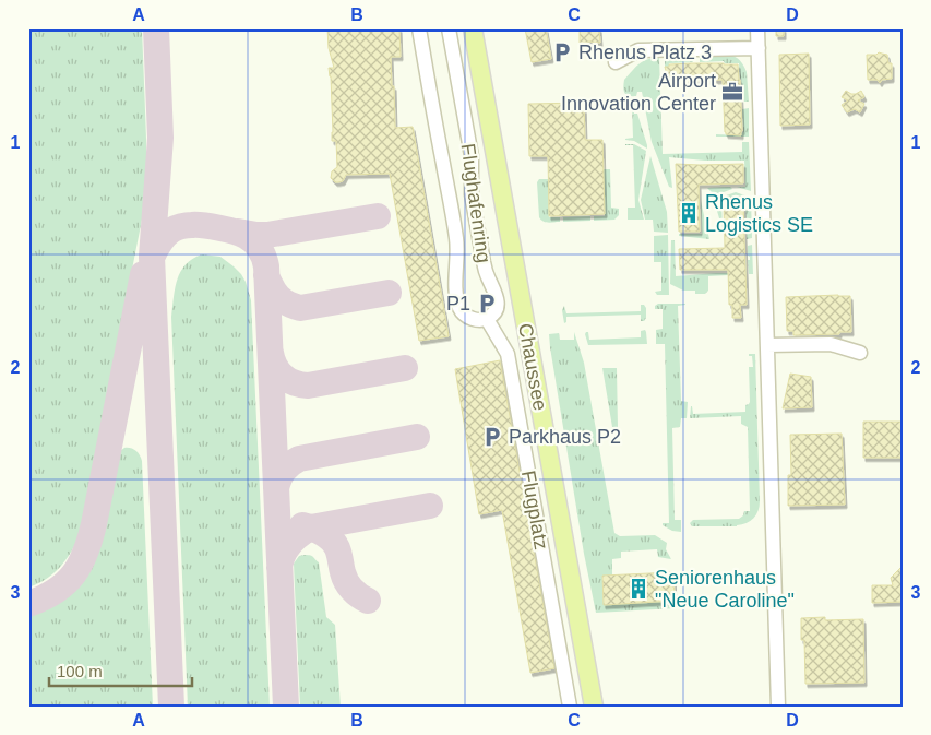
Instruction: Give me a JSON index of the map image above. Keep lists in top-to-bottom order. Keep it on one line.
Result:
{"streets":{"main road":["Chaussee"],"street":["Flughafenring","Flugplatz"]},"crossings":[["Flughafenring","Flugplatz"]],"places":{"parking":["Rhenus Platz 3","P1","Parkhaus P2"],"office":["Airport Innovation Center"],"building":["Rhenus Logistics SE","Seniorenhaus \"Neue Caroline\""]},"scale_bar":"100 m","grid":{"columns":["A","B","C","D"],"rows":["1","2","3"]}}
